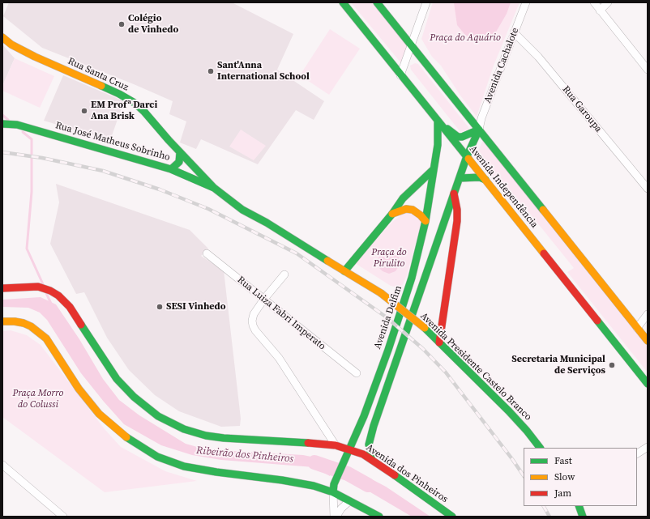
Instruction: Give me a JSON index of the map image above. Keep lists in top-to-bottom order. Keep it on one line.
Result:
{"streets":{"street":["Avenida Cachalote","Rua Santa Cruz","Rua Garoupa","Rua José Matheus Sobrinho","Avenida Independência","Rua Luiza Fabri Imperato","Avenida Delfim","Avenida Presidente Castelo Branco","Avenida dos Pinheiros"]},"crossings":[["Avenida Cachalote","Rua Garoupa"],["Avenida Cachalote","Avenida Independência"],["Rua Santa Cruz","Rua José Matheus Sobrinho"],["Rua Santa Cruz","Avenida Presidente Castelo Branco"],["Rua José Matheus Sobrinho","Avenida Presidente Castelo Branco"],["Avenida Independência","Avenida Delfim"],["Avenida Delfim","Avenida dos Pinheiros"]],"water":["Ribeirão dos Pinheiros"],"parks":["Praça do Aquário","Praça do Pirulito","Praça Morro do Colussi"],"places":["Colégio de Vinhedo","Sant'Anna International School","EM Profª Darci Ana Brisk","SESI Vinhedo","Secretaria Municipal de Serviços"],"legend":["Fast","Slow","Jam"]}
